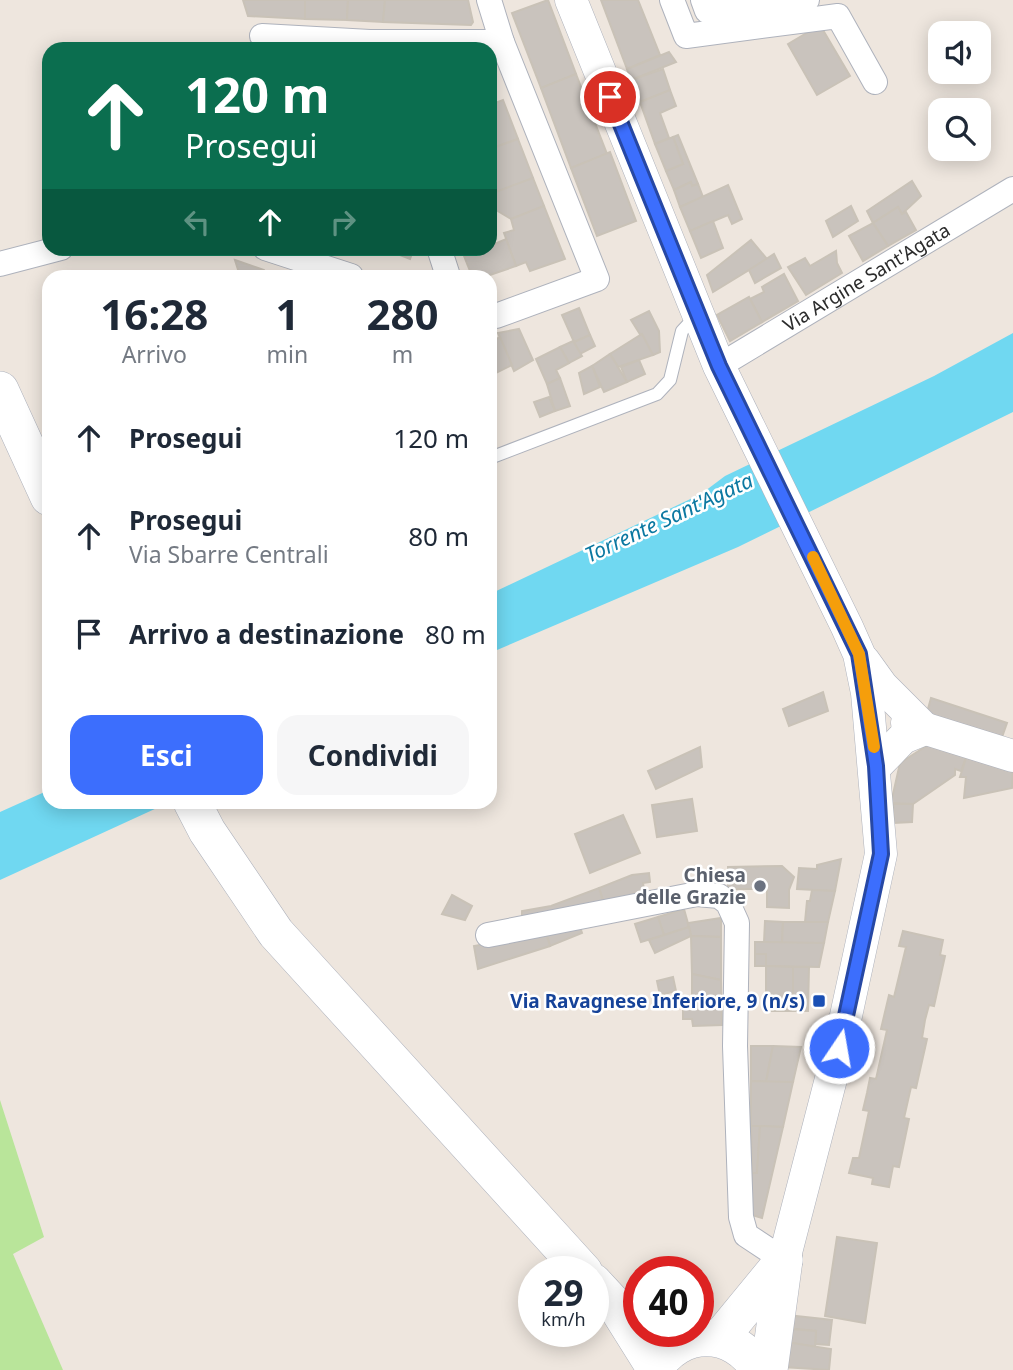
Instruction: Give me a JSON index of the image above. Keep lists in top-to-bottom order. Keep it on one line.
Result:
{"streets":{"street":["Via Argine Sant'Agata"]},"water":["Torrente Sant'Agata"],"places":{"other":["Chiesa delle Grazie"],"transit":["Via Ravagnese Inferiore, 9 (n/s)"]},"page":{"turn":["120 m","Prosegui"],"eta":["16:28","Arrivo","1","min","280","m"],"list":[{"name":"Prosegui","value":"120 m"},{"name":"Prosegui","note":"Via Sbarre Centrali","value":"80 m"},{"name":"Arrivo a destinazione","value":"80 m"}],"buttons":["Esci","Condividi"],"speed":"29 km/h","limit":"40"}}
